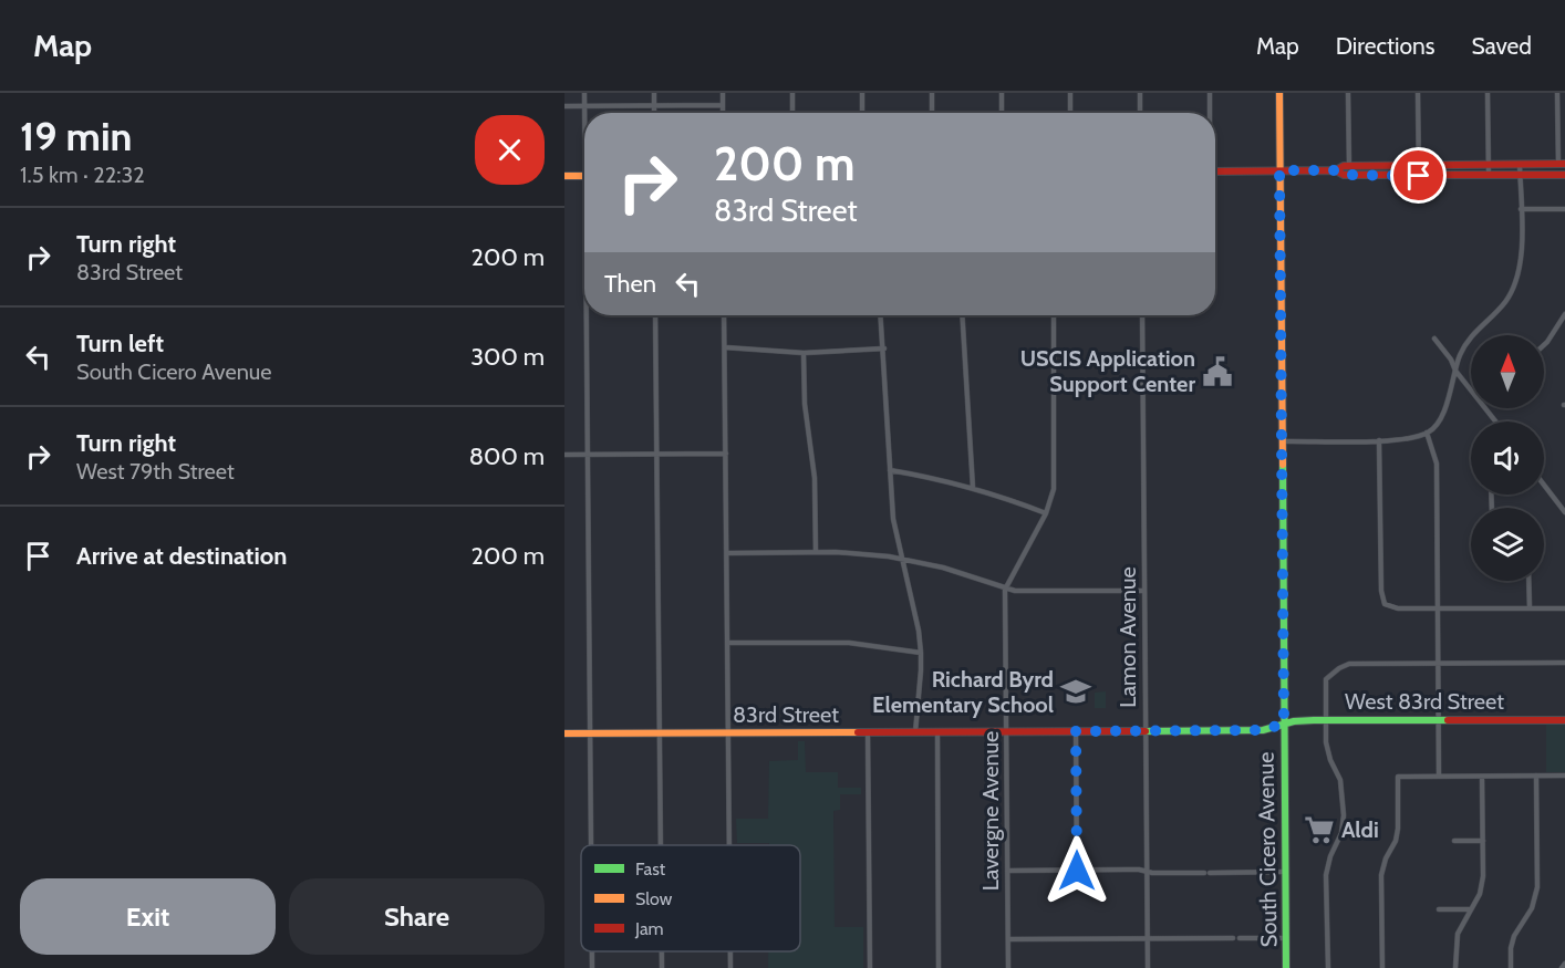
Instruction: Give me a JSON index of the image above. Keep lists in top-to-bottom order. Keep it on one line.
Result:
{"streets":{"main road":["West 83rd Street","83rd Street","South Cicero Avenue"],"street":["Lamon Avenue","Lavergne Avenue"]},"crossings":[["Lamon Avenue","83rd Street"],["West 83rd Street","83rd Street"],["West 83rd Street","South Cicero Avenue"],["83rd Street","Lavergne Avenue"],["83rd Street","South Cicero Avenue"]],"places":{"public building":["USCIS Application Support Center"],"school or university":["Richard Byrd Elementary School"],"supermarket":["Aldi"]},"legend":["Fast","Slow","Jam"],"north":"top","page":{"header":"Map","nav":["Map","Directions","Saved"],"heading":["19 min","1.5 km · 22:32"],"turn":["200 m","83rd Street"],"list":[{"name":"Turn right","note":"83rd Street","value":"200 m"},{"name":"Turn left","note":"South Cicero Avenue","value":"300 m"},{"name":"Turn right","note":"West 79th Street","value":"800 m"},{"name":"Arrive at destination","value":"200 m"}],"then":"Then","buttons":["Exit","Share"]}}
